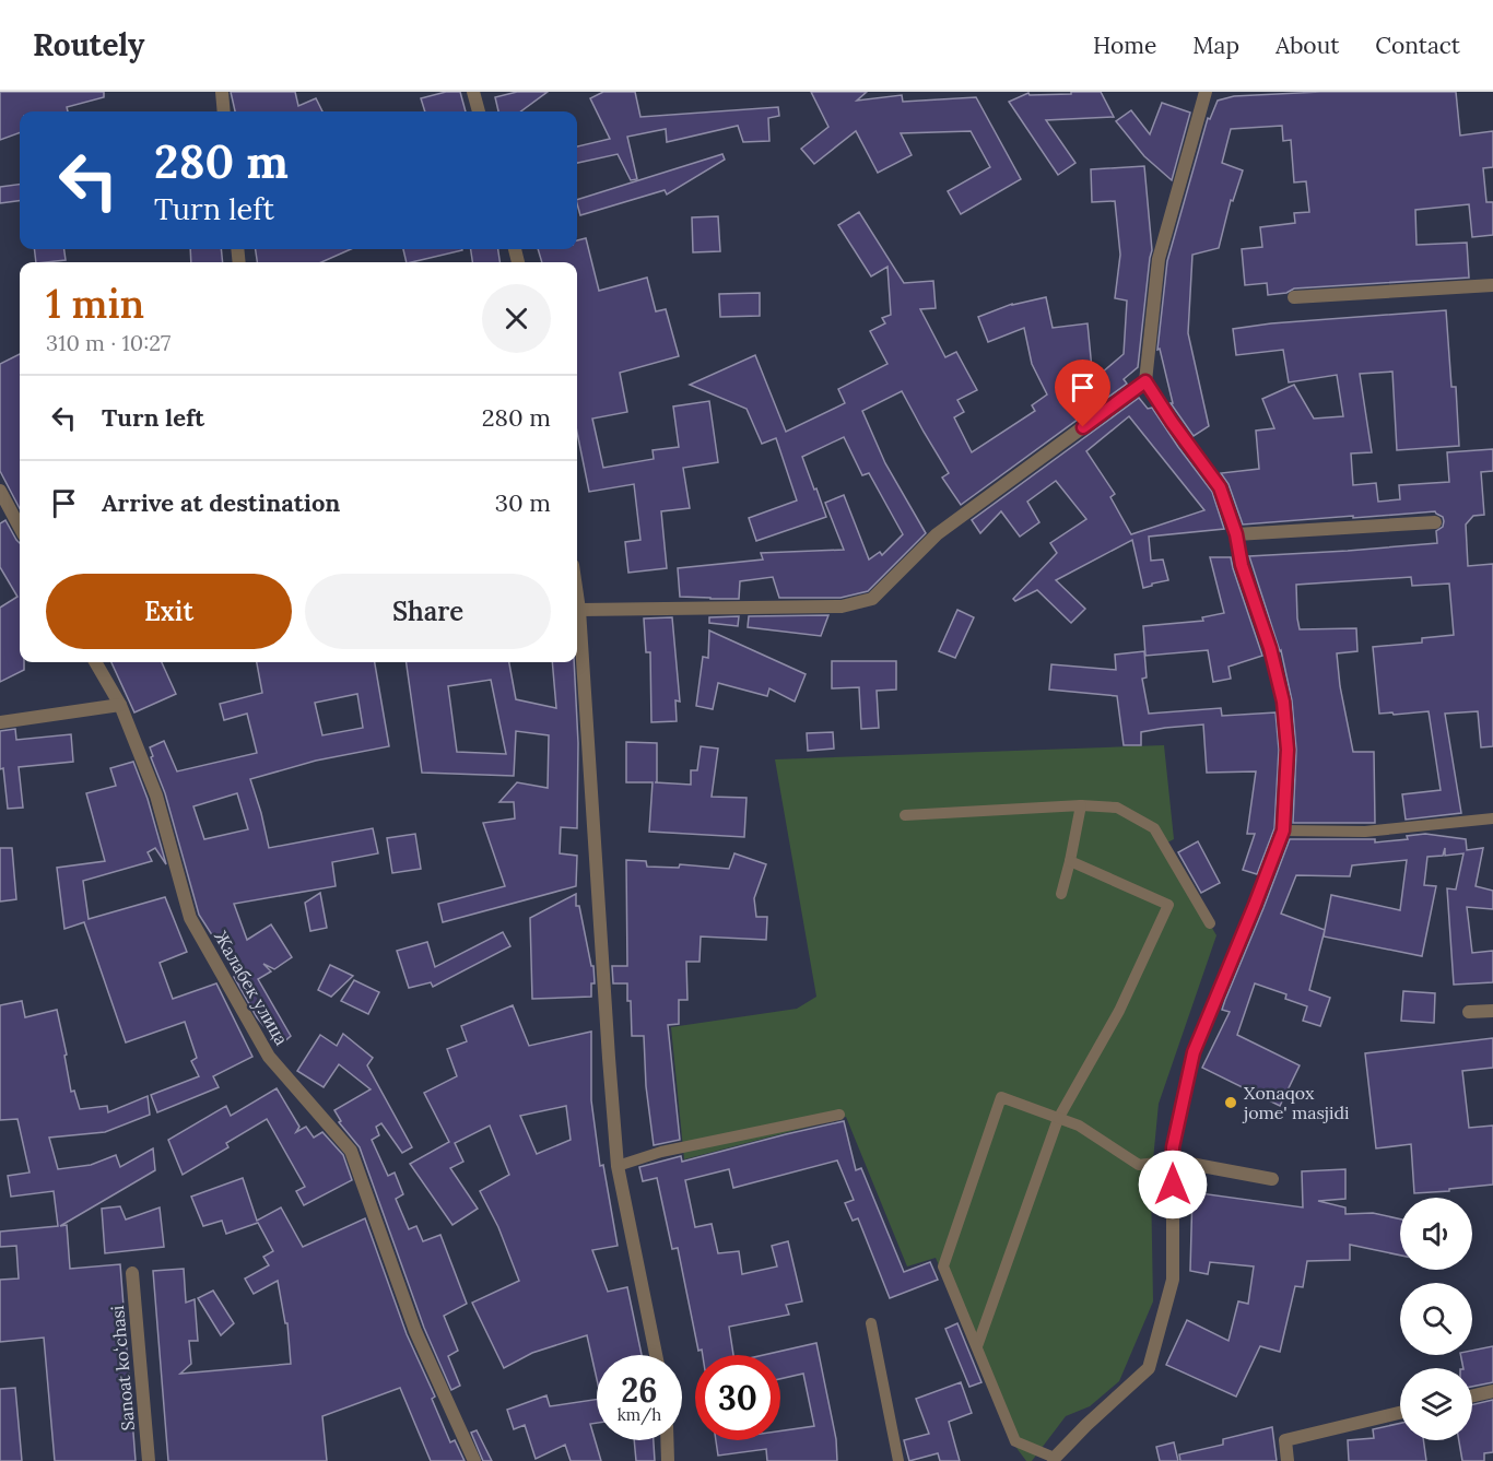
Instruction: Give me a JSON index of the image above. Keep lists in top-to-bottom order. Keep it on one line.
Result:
{"streets":{"street":["Жалабек улица","Sanoat koʻchasi"]},"places":["Xonaqox jome' masjidi"],"page":{"header":"Routely","nav":["Home","Map","About","Contact"],"turn":["280 m","Turn left"],"heading":["1 min","310 m · 10:27"],"list":[{"name":"Turn left","value":"280 m"},{"name":"Arrive at destination","value":"30 m"}],"buttons":["Exit","Share"],"speed":"26 km/h","limit":"30"}}
